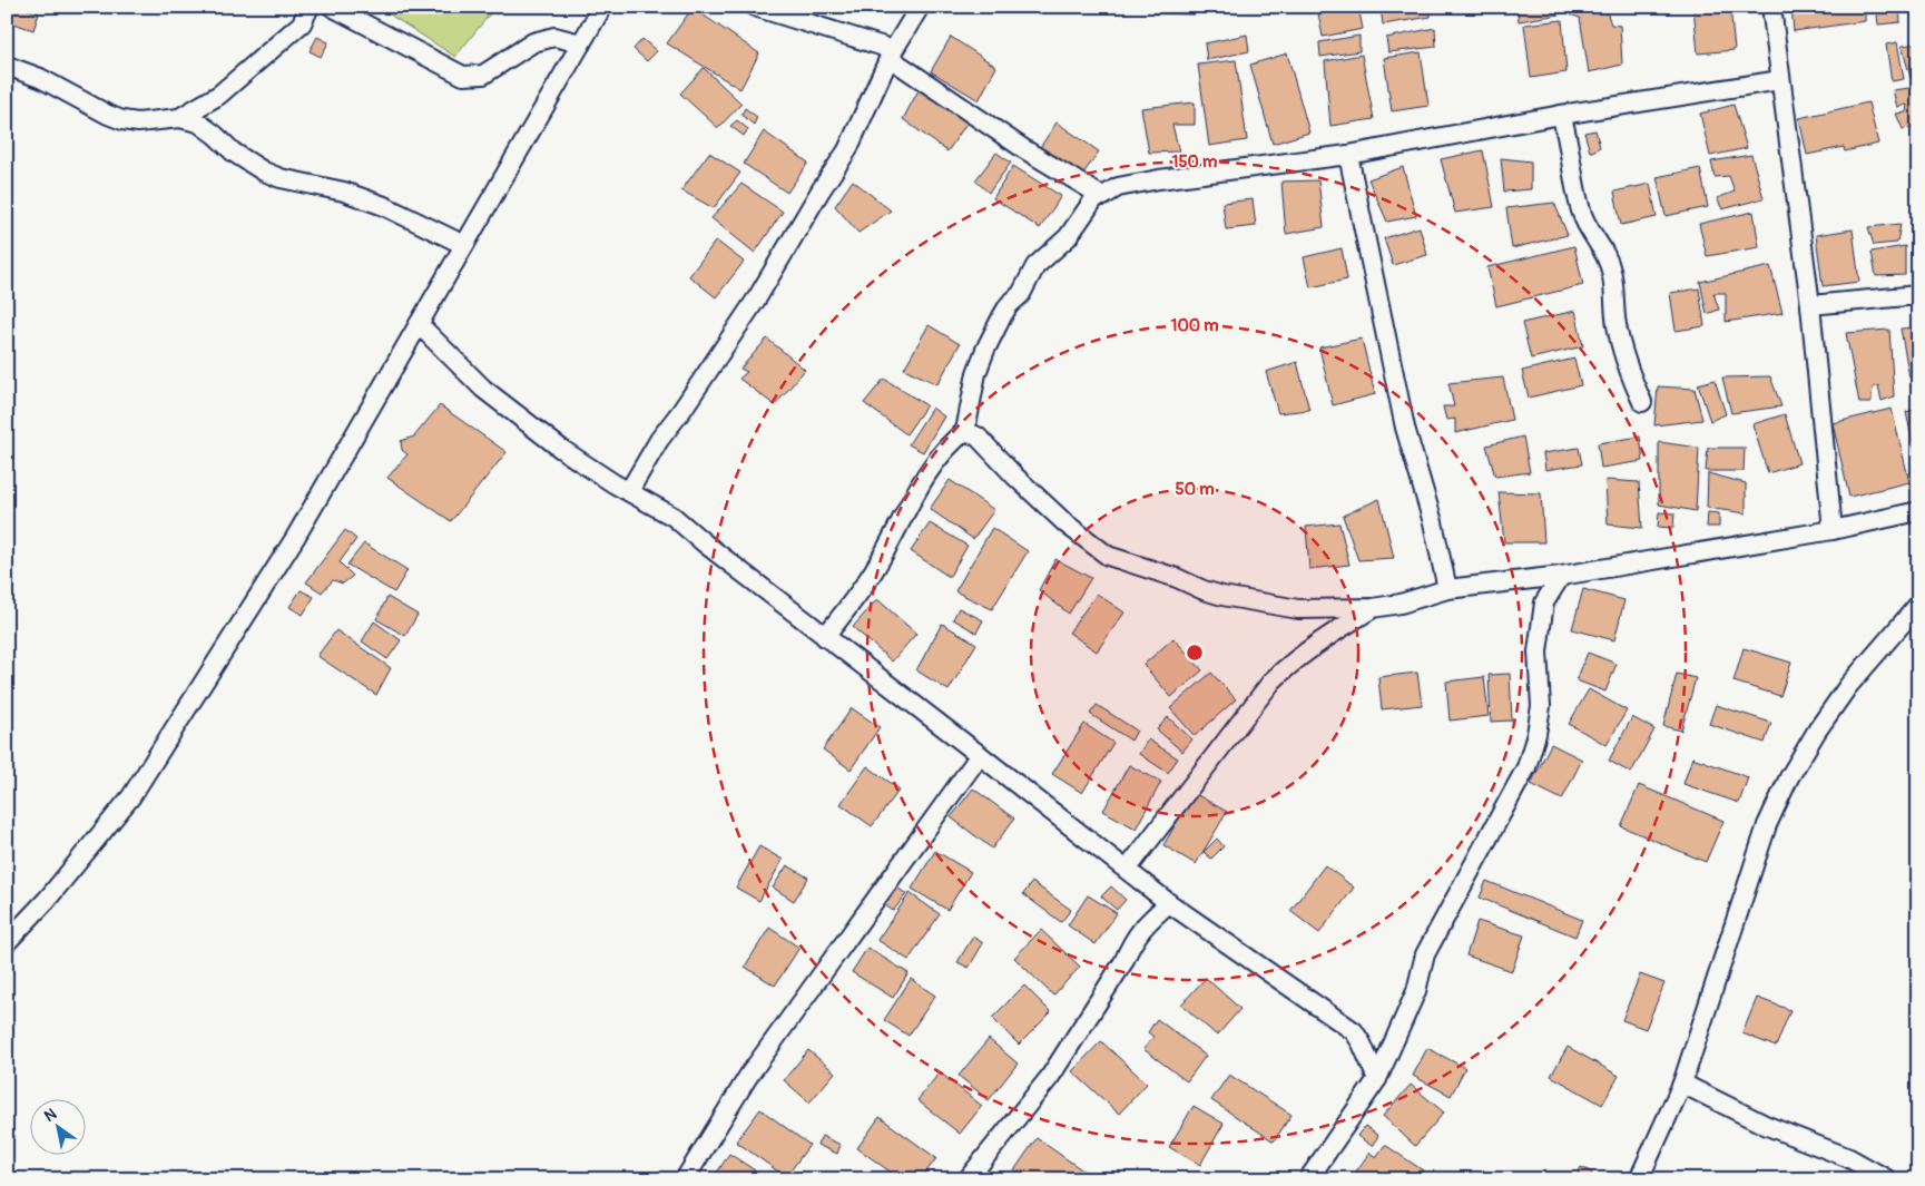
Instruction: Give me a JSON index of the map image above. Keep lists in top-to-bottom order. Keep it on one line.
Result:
{"north":"top left","rings":["150 m","100 m","50 m"]}
